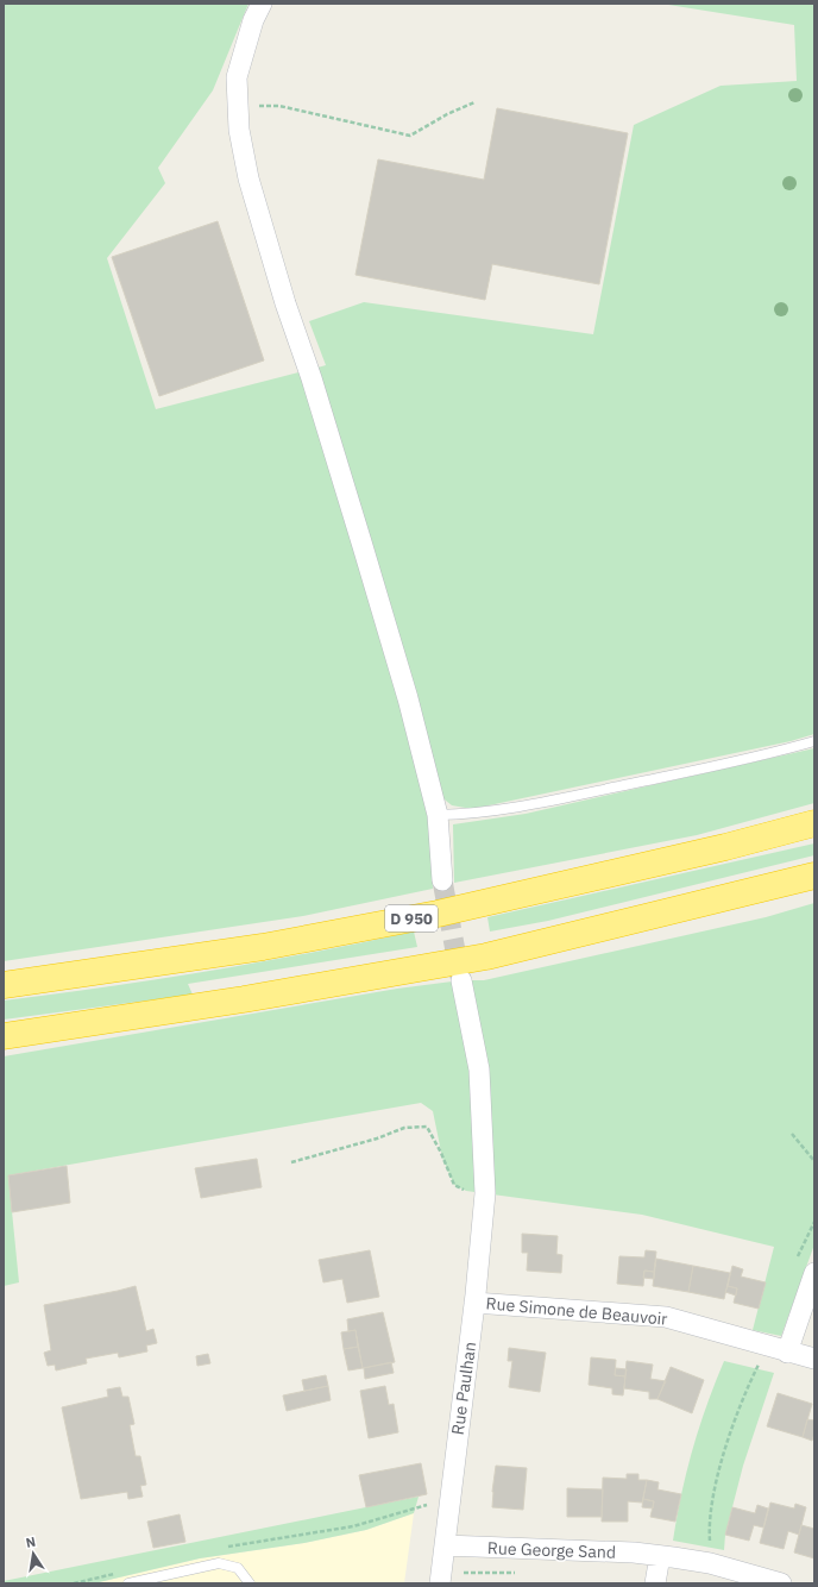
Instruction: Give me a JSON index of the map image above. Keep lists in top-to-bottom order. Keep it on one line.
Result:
{"streets":{"highway":["D 950"],"street":["Rue Simone de Beauvoir","Rue Paulhan","Rue George Sand"]},"crossings":[["Rue Simone de Beauvoir","Rue Paulhan"],["Rue Paulhan","Rue George Sand"]],"north":"top"}
